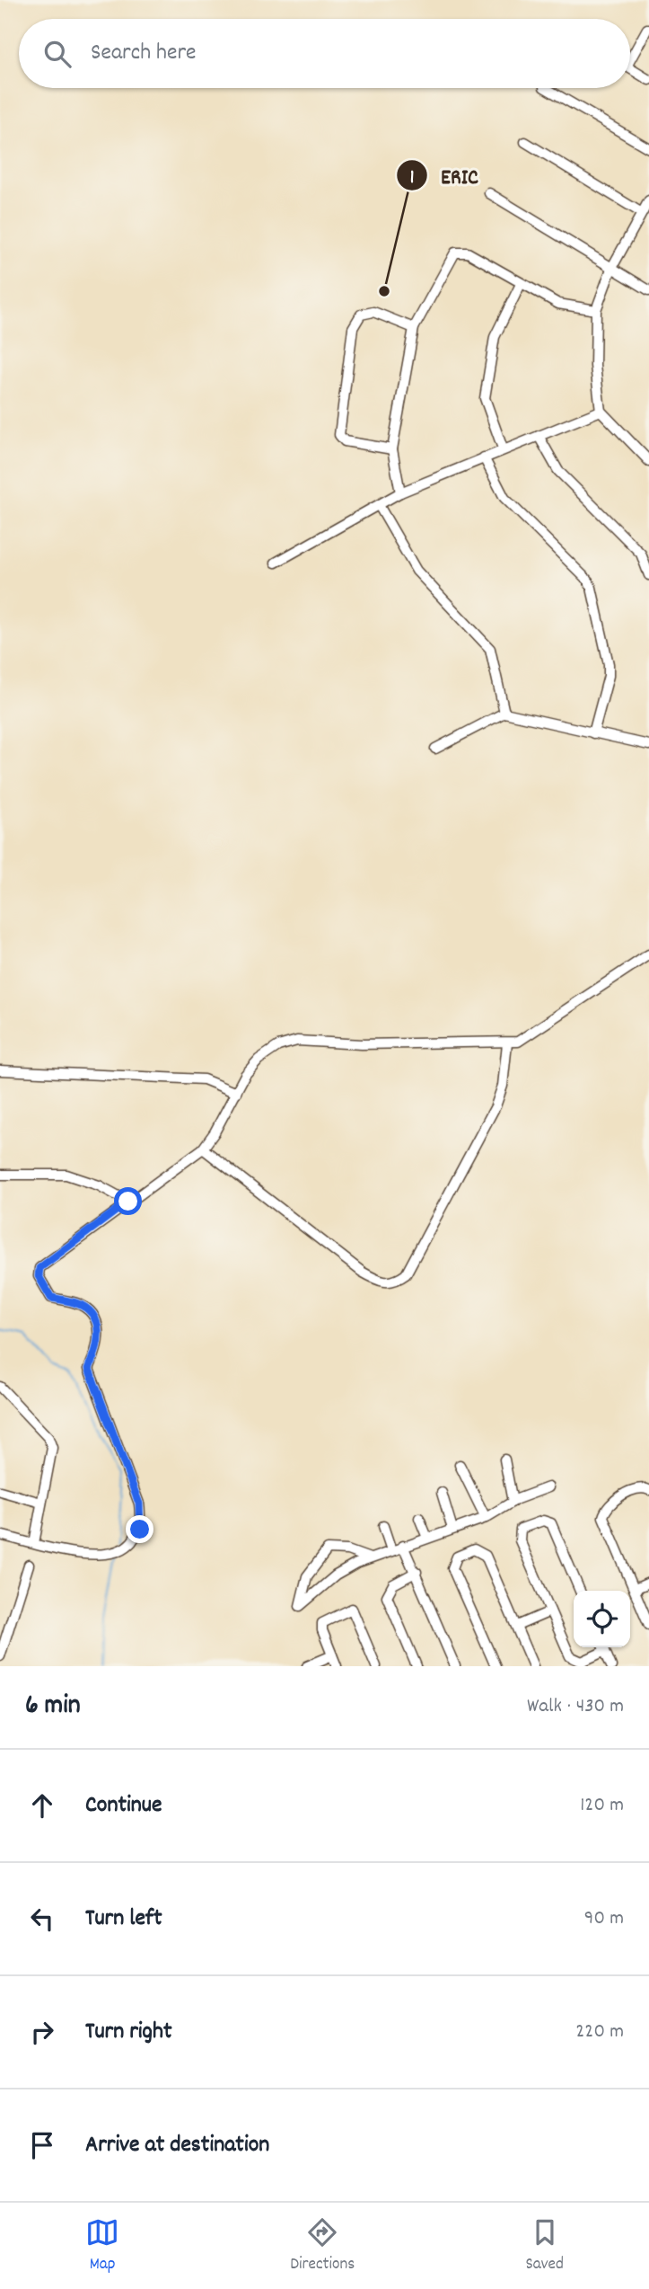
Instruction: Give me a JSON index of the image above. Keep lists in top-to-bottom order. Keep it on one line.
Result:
{"places":["ERIC"],"page":{"search":"Search here","heading":["6 min","Walk · 430 m"],"list":[["Continue","120 m"],["Turn left","90 m"],["Turn right","220 m"],"Arrive at destination"],"nav":["Map","Directions","Saved"]}}
